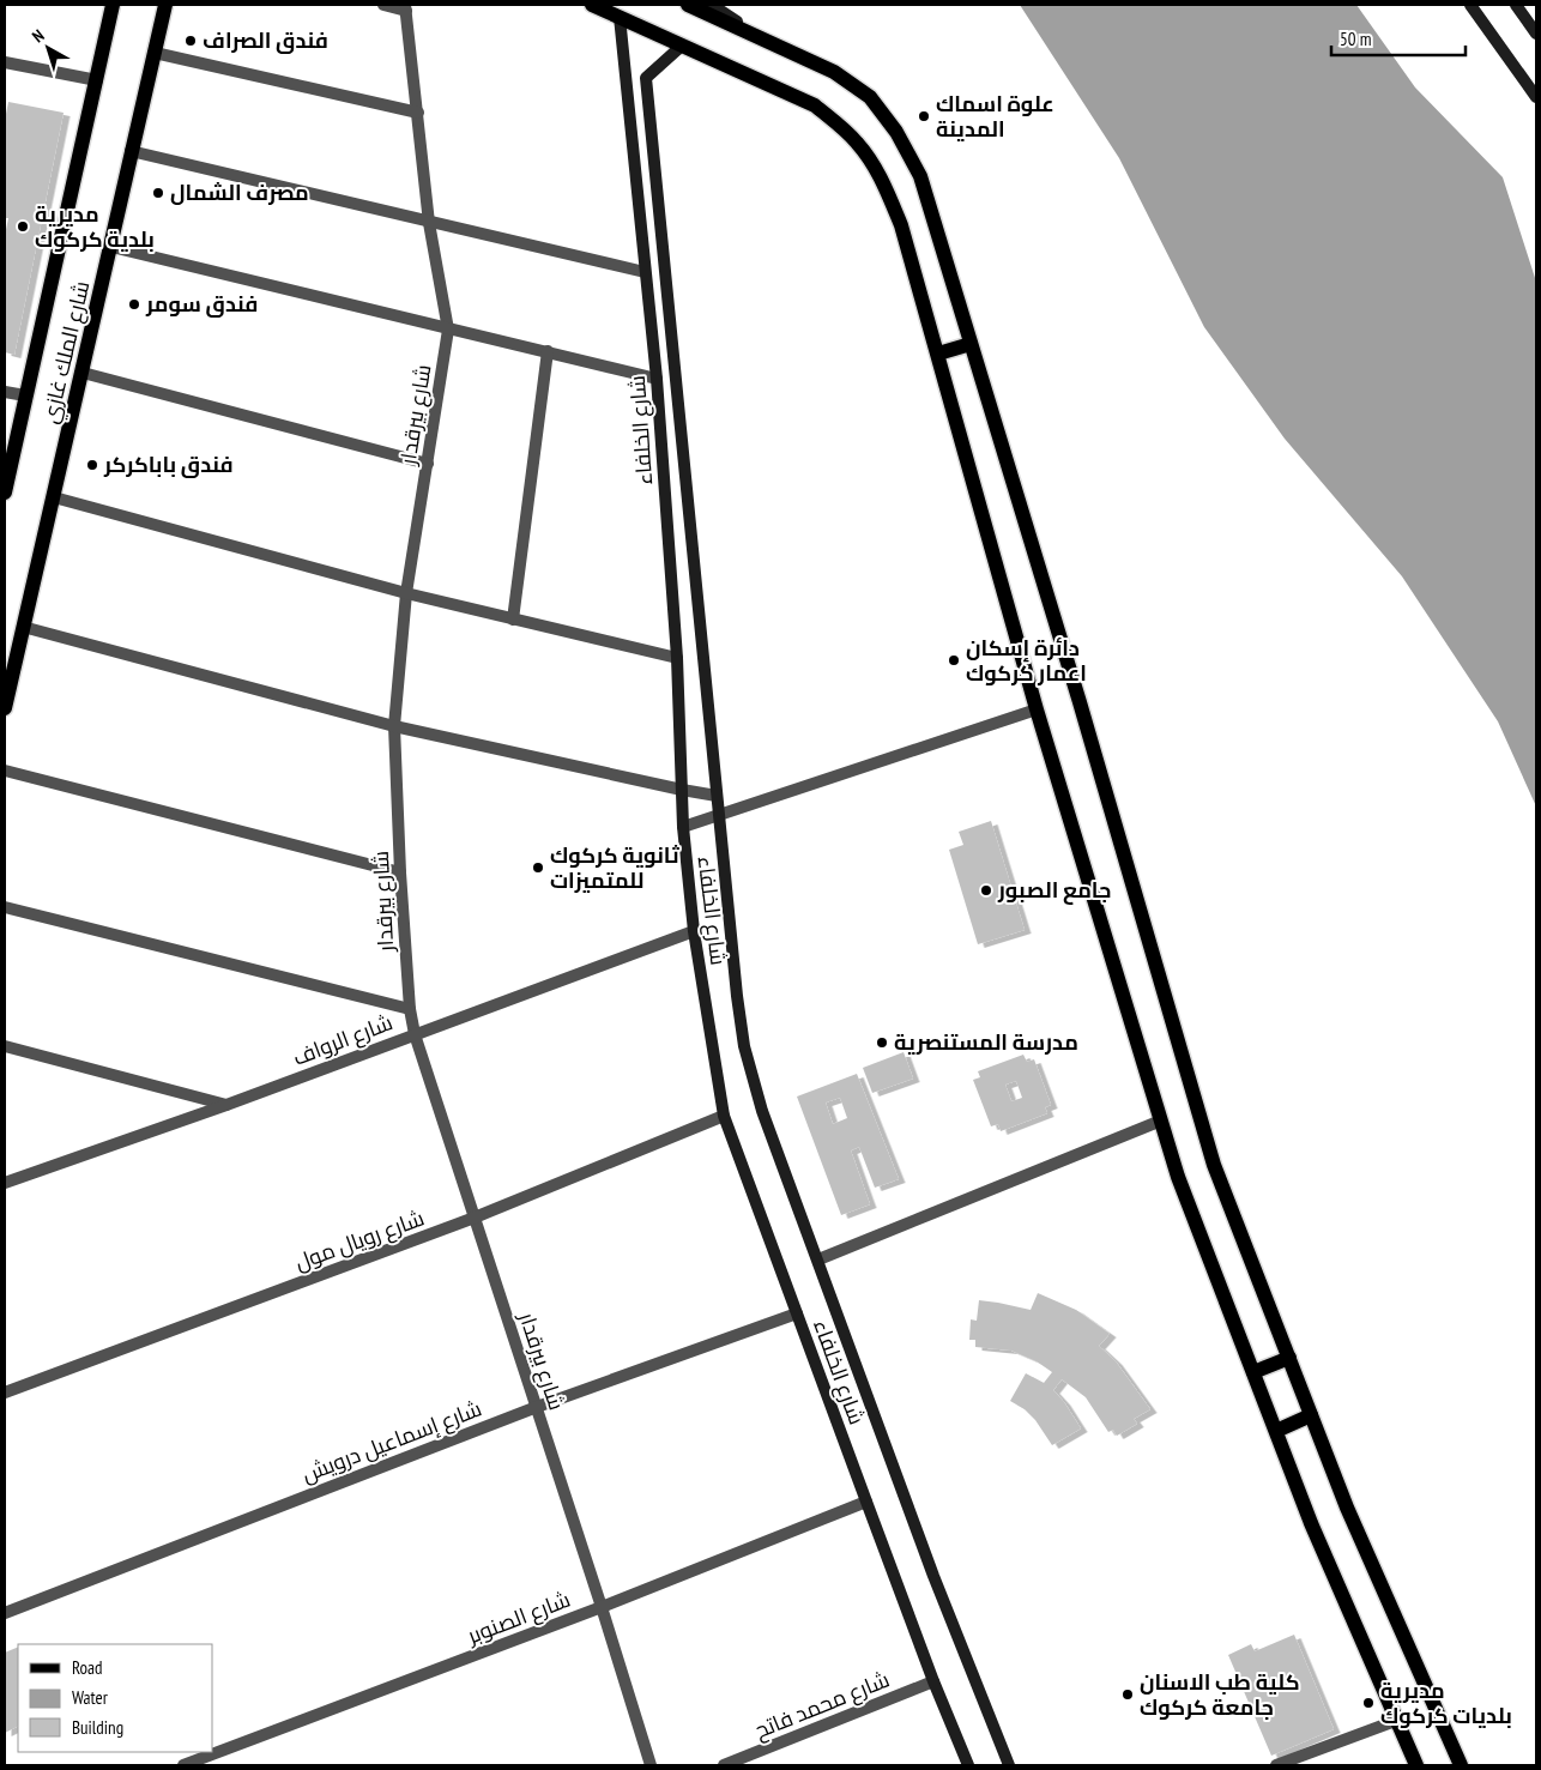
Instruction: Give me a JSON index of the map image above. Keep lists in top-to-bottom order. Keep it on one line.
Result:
{"streets":{"main road":["شارع الملك غازي"],"street":["شارع بيرقدار","شارع الخلفاء","شارع الرواف","شارع رويال مول","شارع إسماعيل درويش","شارع الصنوبر","شارع محمد فاتح"]},"crossings":[["شارع بيرقدار","شارع الرواف"],["شارع بيرقدار","شارع رويال مول"],["شارع بيرقدار","شارع إسماعيل درويش"],["شارع بيرقدار","شارع الصنوبر"],["شارع الخلفاء","شارع الرواف"],["شارع الخلفاء","شارع رويال مول"],["شارع الخلفاء","شارع إسماعيل درويش"],["شارع الخلفاء","شارع الصنوبر"],["شارع الخلفاء","شارع محمد فاتح"]],"places":["فندق الصراف","علوة اسماك المدينة","مصرف الشمال","مديرية بلدية كركوك","فندق سومر","فندق باباكركر","دائرة إسكان اعمار كركوك","ثانوية كركوك للمتميزات","جامع الصبور","مدرسة المستنصرية","كلية طب الاسنان جامعة كركوك","مديرية بلديات كركوك"],"legend":["Road","Water","Building"],"scale_bar":"50 m","north":"top left"}
